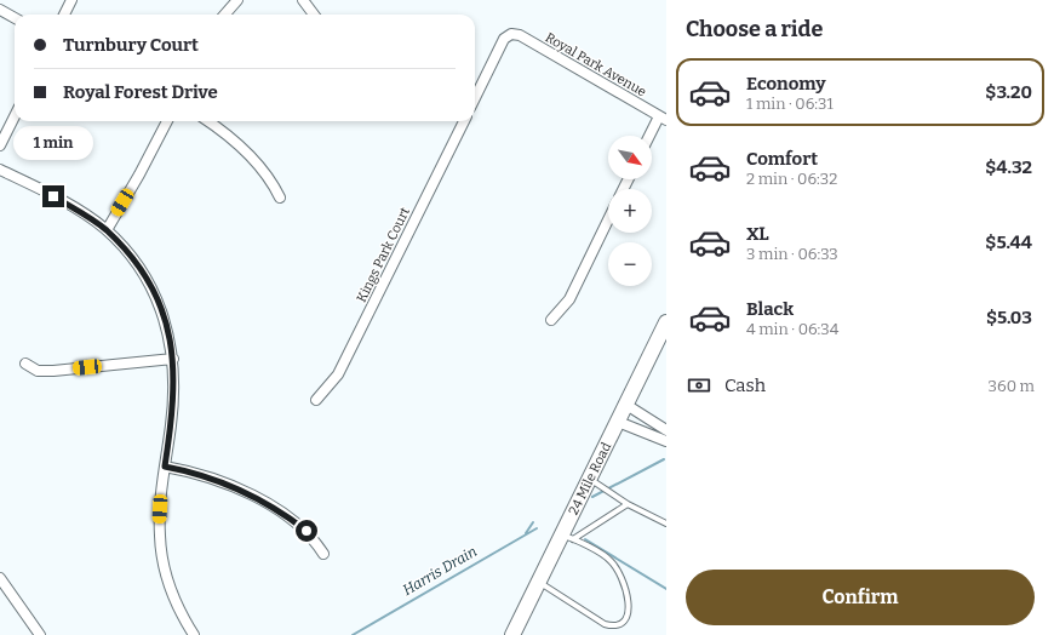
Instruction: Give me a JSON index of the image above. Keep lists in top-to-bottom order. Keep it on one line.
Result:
{"streets":{"street":["Royal Park Avenue","Kings Park Court","24 Mile Road"]},"water":["Harris Drain"],"north":"bottom right","page":{"heading":"Choose a ride","banner":["Turnbury Court","Royal Forest Drive"],"list":[{"name":"Economy","note":"1 min · 06:31","value":"$3.20"},{"name":"Comfort","note":"2 min · 06:32","value":"$4.32"},{"name":"XL","note":"3 min · 06:33","value":"$5.44"},{"name":"Black","note":"4 min · 06:34","value":"$5.03"}],"bubble":"1 min","map_buttons":["+","−"],"pay":["Cash","360 m"],"buttons":"Confirm"}}
